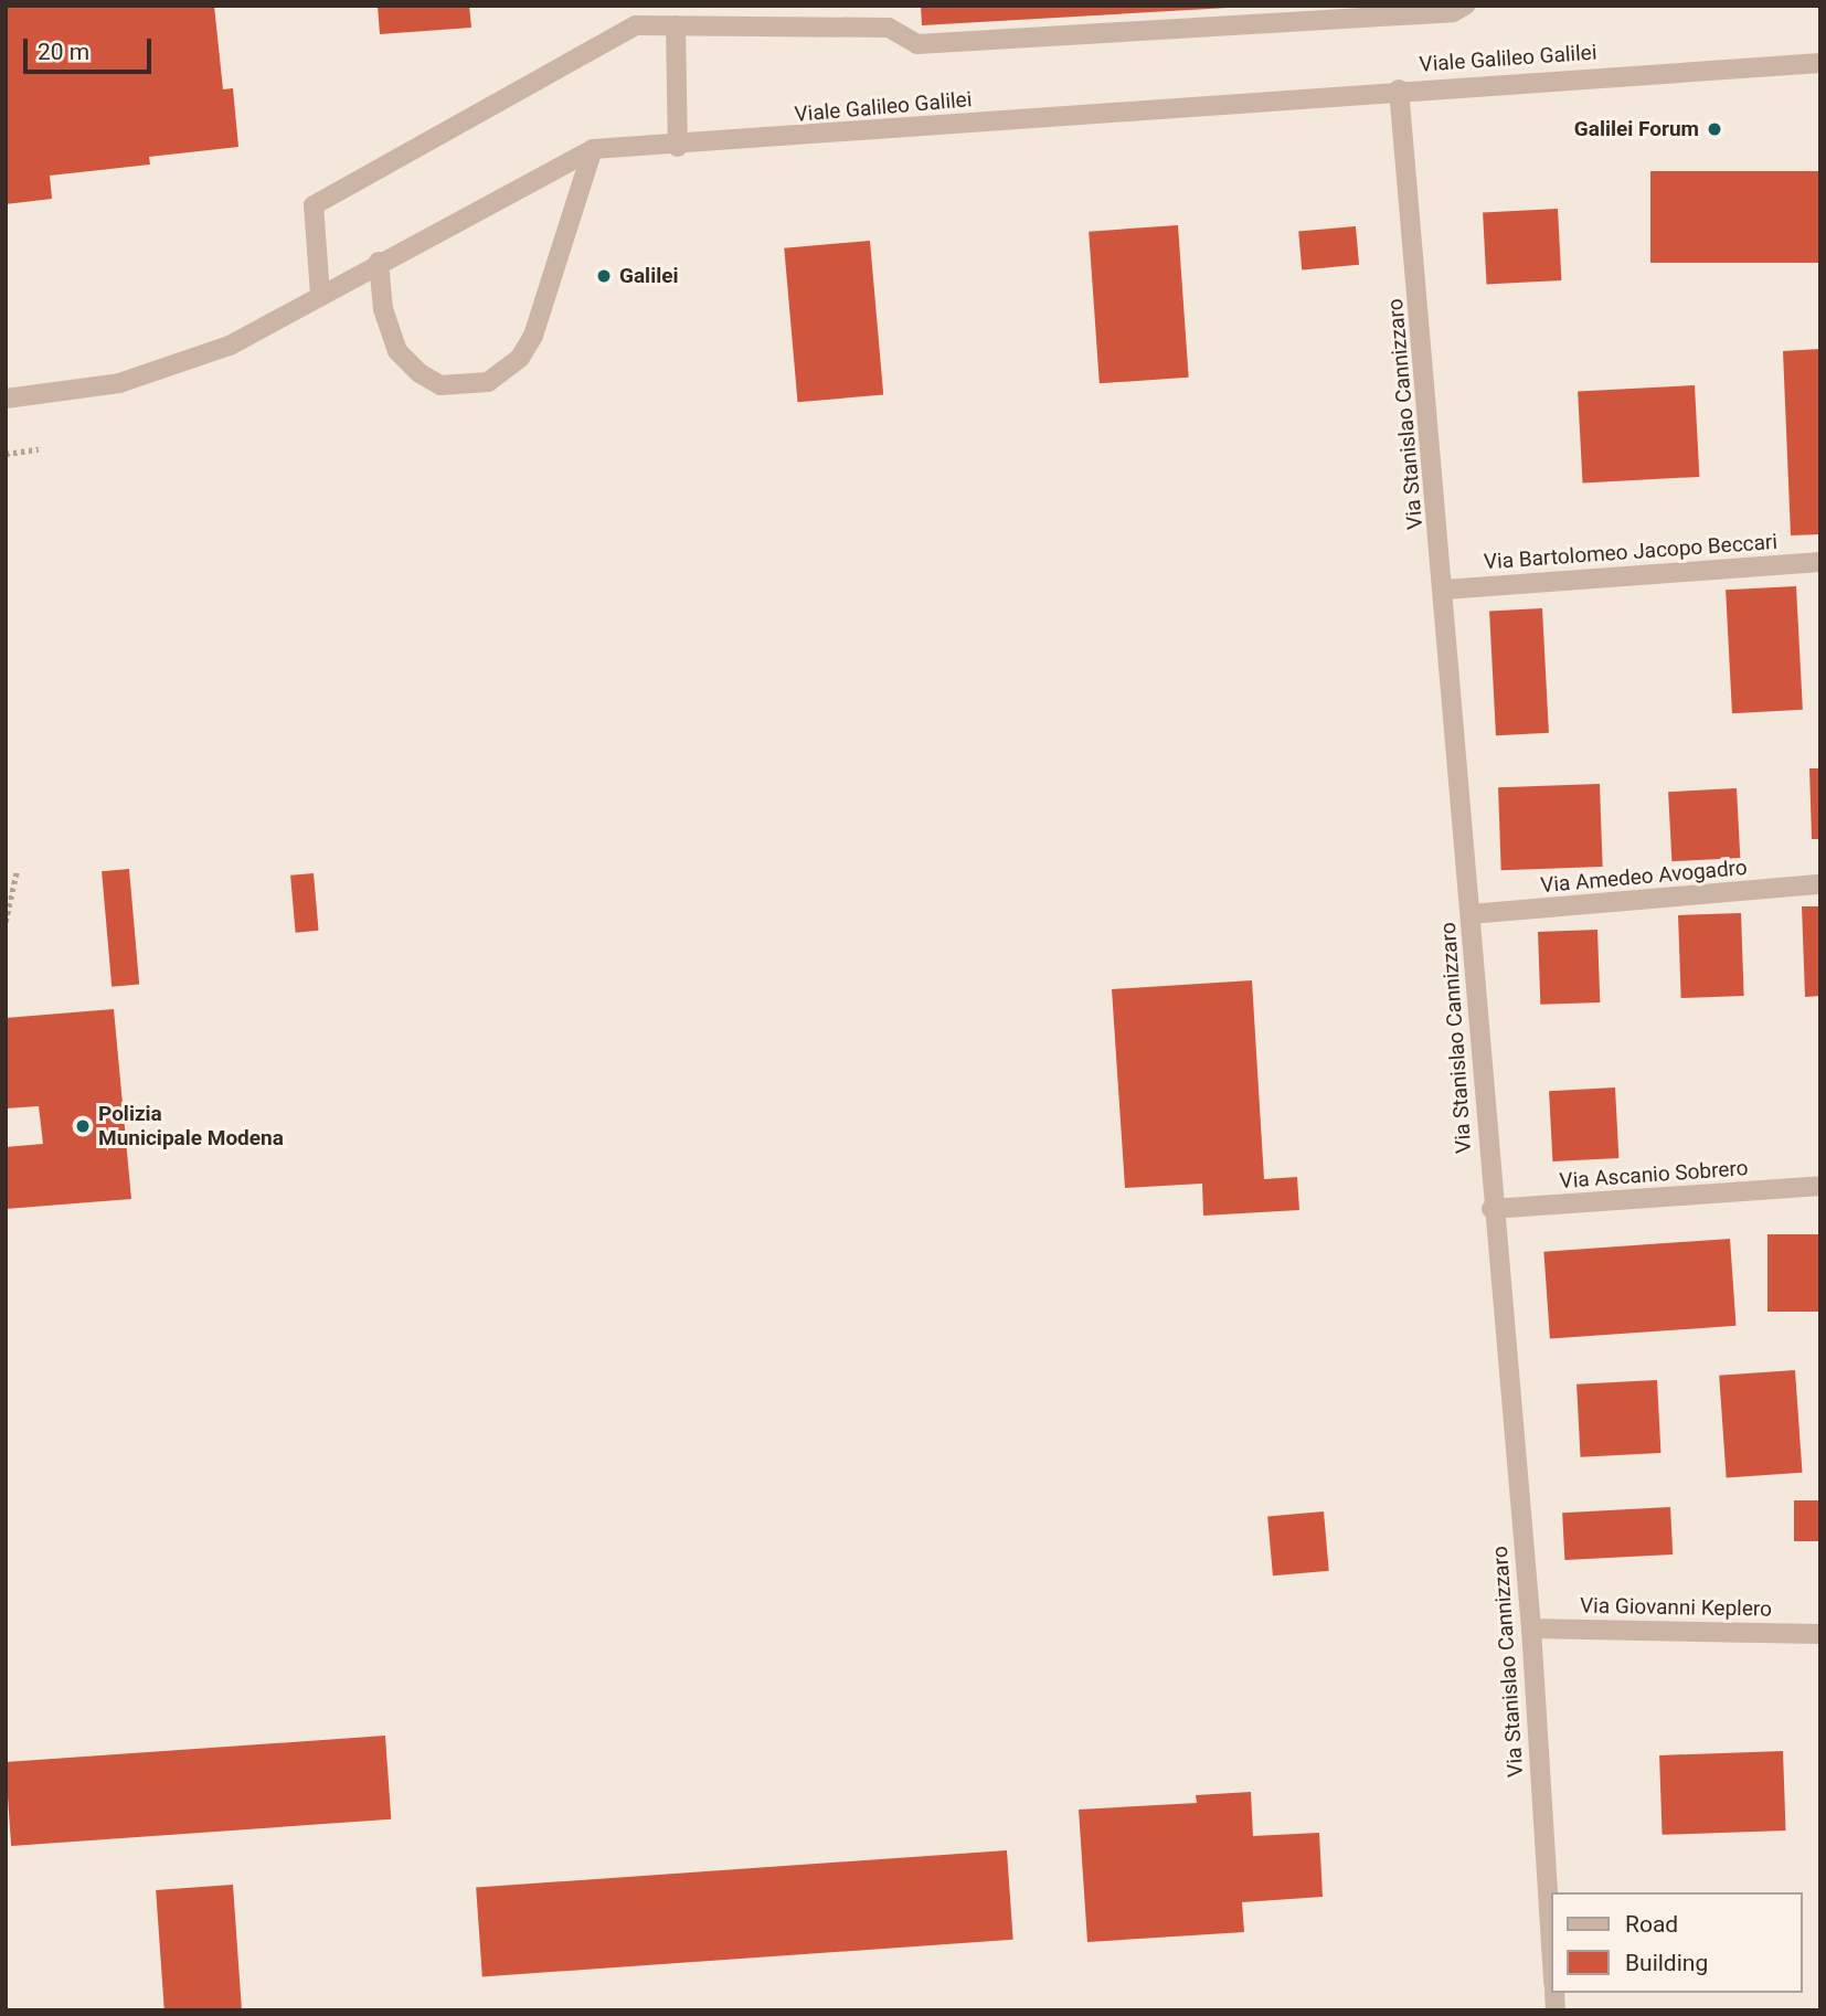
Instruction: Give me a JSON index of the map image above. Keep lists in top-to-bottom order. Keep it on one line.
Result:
{"streets":{"street":["Viale Galileo Galilei","Via Stanislao Cannizzaro","Via Bartolomeo Jacopo Beccari","Via Amedeo Avogadro","Via Ascanio Sobrero","Via Giovanni Keplero"]},"crossings":[["Viale Galileo Galilei","Via Stanislao Cannizzaro"],["Via Stanislao Cannizzaro","Via Bartolomeo Jacopo Beccari"],["Via Stanislao Cannizzaro","Via Amedeo Avogadro"],["Via Stanislao Cannizzaro","Via Ascanio Sobrero"],["Via Stanislao Cannizzaro","Via Giovanni Keplero"]],"places":["Galilei Forum","Galilei","Polizia Municipale Modena"],"legend":["Road","Building"],"scale_bar":"20 m"}
